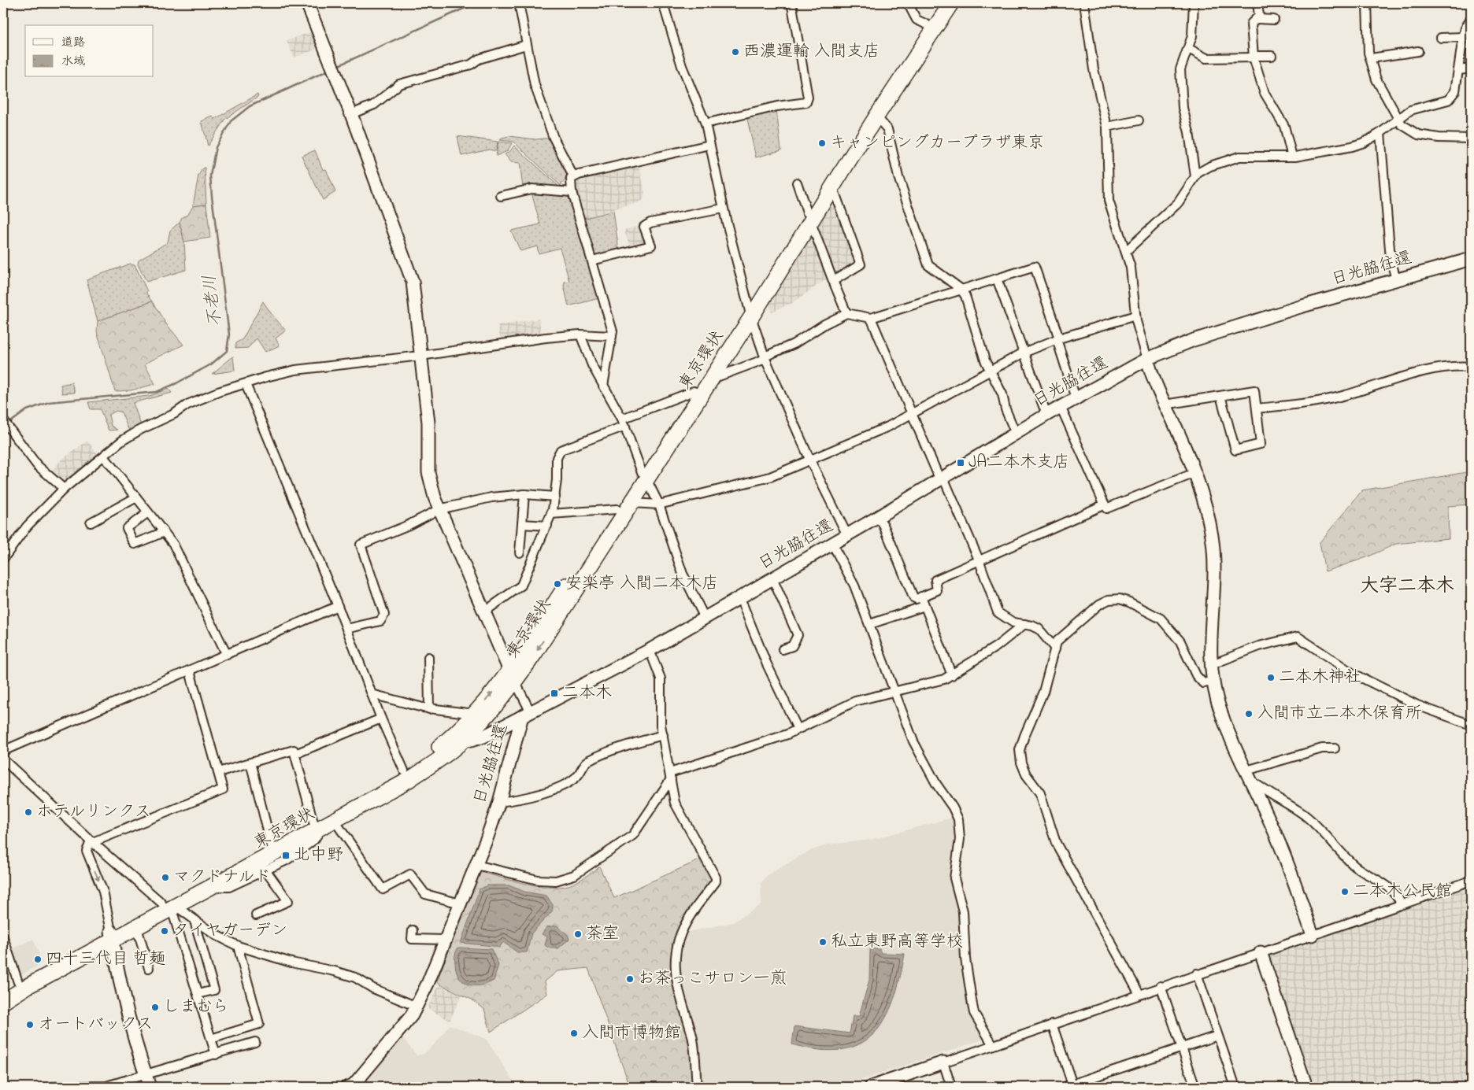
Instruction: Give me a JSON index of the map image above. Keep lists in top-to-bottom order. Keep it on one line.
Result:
{"streets":{"highway":["東京環状"],"street":["日光脇往還"]},"districts":["大字二本木"],"water":["不老川"],"places":{"other":["西濃運輸 入間支店","キャンピングカープラザ東京","安楽亭 入間二本木店","二本木神社","入間市立二本木保育所","ホテルリンクス","マクドナルド","二本木公民館","タイヤガーデン","茶室","私立東野高等学校","四十三代目 哲麺","お茶っこサロン一煎","しまむら","オートバックス","入間市博物館"],"transit":["JA二本木支店","二本木","北中野"]},"legend":["道路","水域"]}
